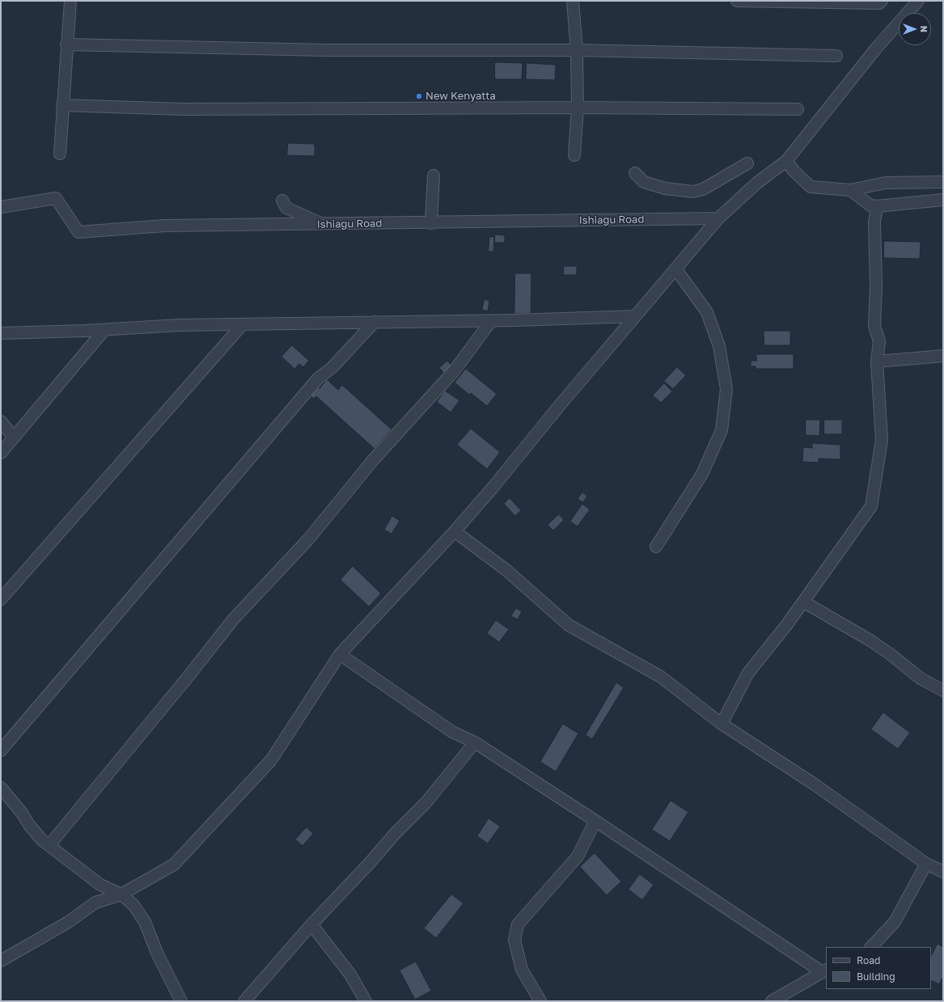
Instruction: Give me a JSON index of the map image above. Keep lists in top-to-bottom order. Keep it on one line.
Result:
{"streets":{"street":["Ishiagu Road"]},"places":["New Kenyatta"],"legend":["Road","Building"],"north":"right"}
